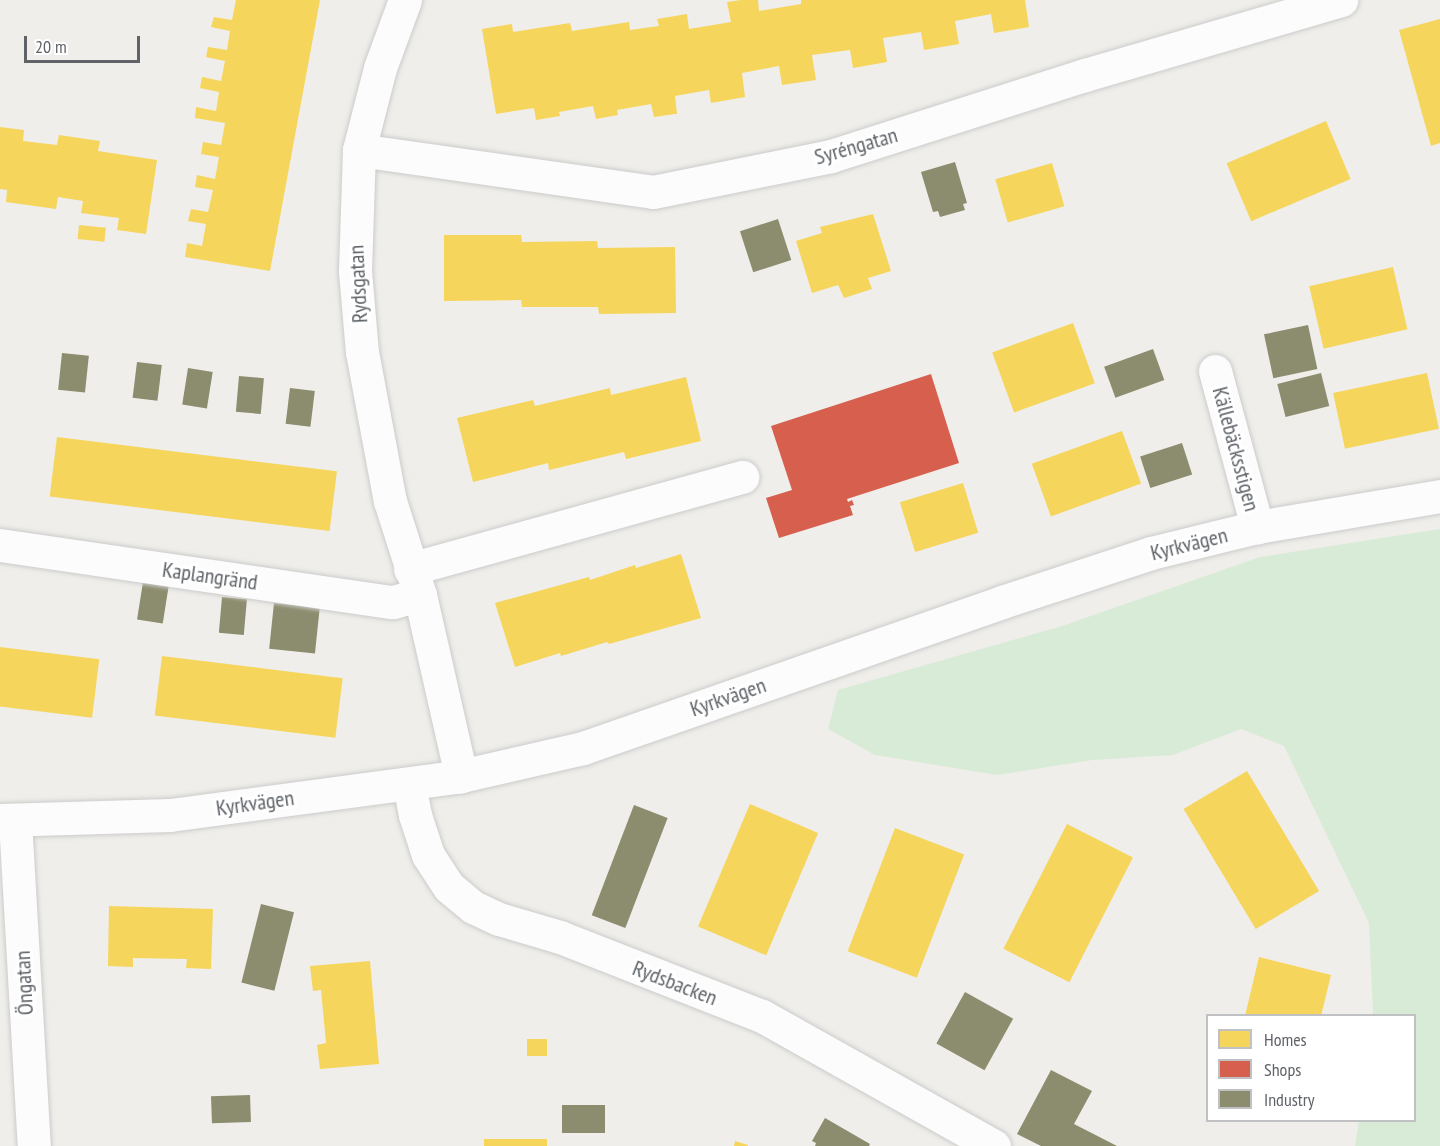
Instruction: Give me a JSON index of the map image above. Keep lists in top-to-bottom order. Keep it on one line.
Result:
{"streets":{"street":["Syréngatan","Rydsgatan","Källebäcksstigen","Kyrkvägen","Kaplangränd","Öngatan","Rydsbacken"]},"crossings":[["Syréngatan","Rydsgatan"],["Rydsgatan","Kyrkvägen"],["Rydsgatan","Kaplangränd"],["Källebäcksstigen","Kyrkvägen"],["Kyrkvägen","Öngatan"],["Kyrkvägen","Rydsbacken"]],"legend":["Homes","Shops","Industry"],"scale_bar":"20 m"}
